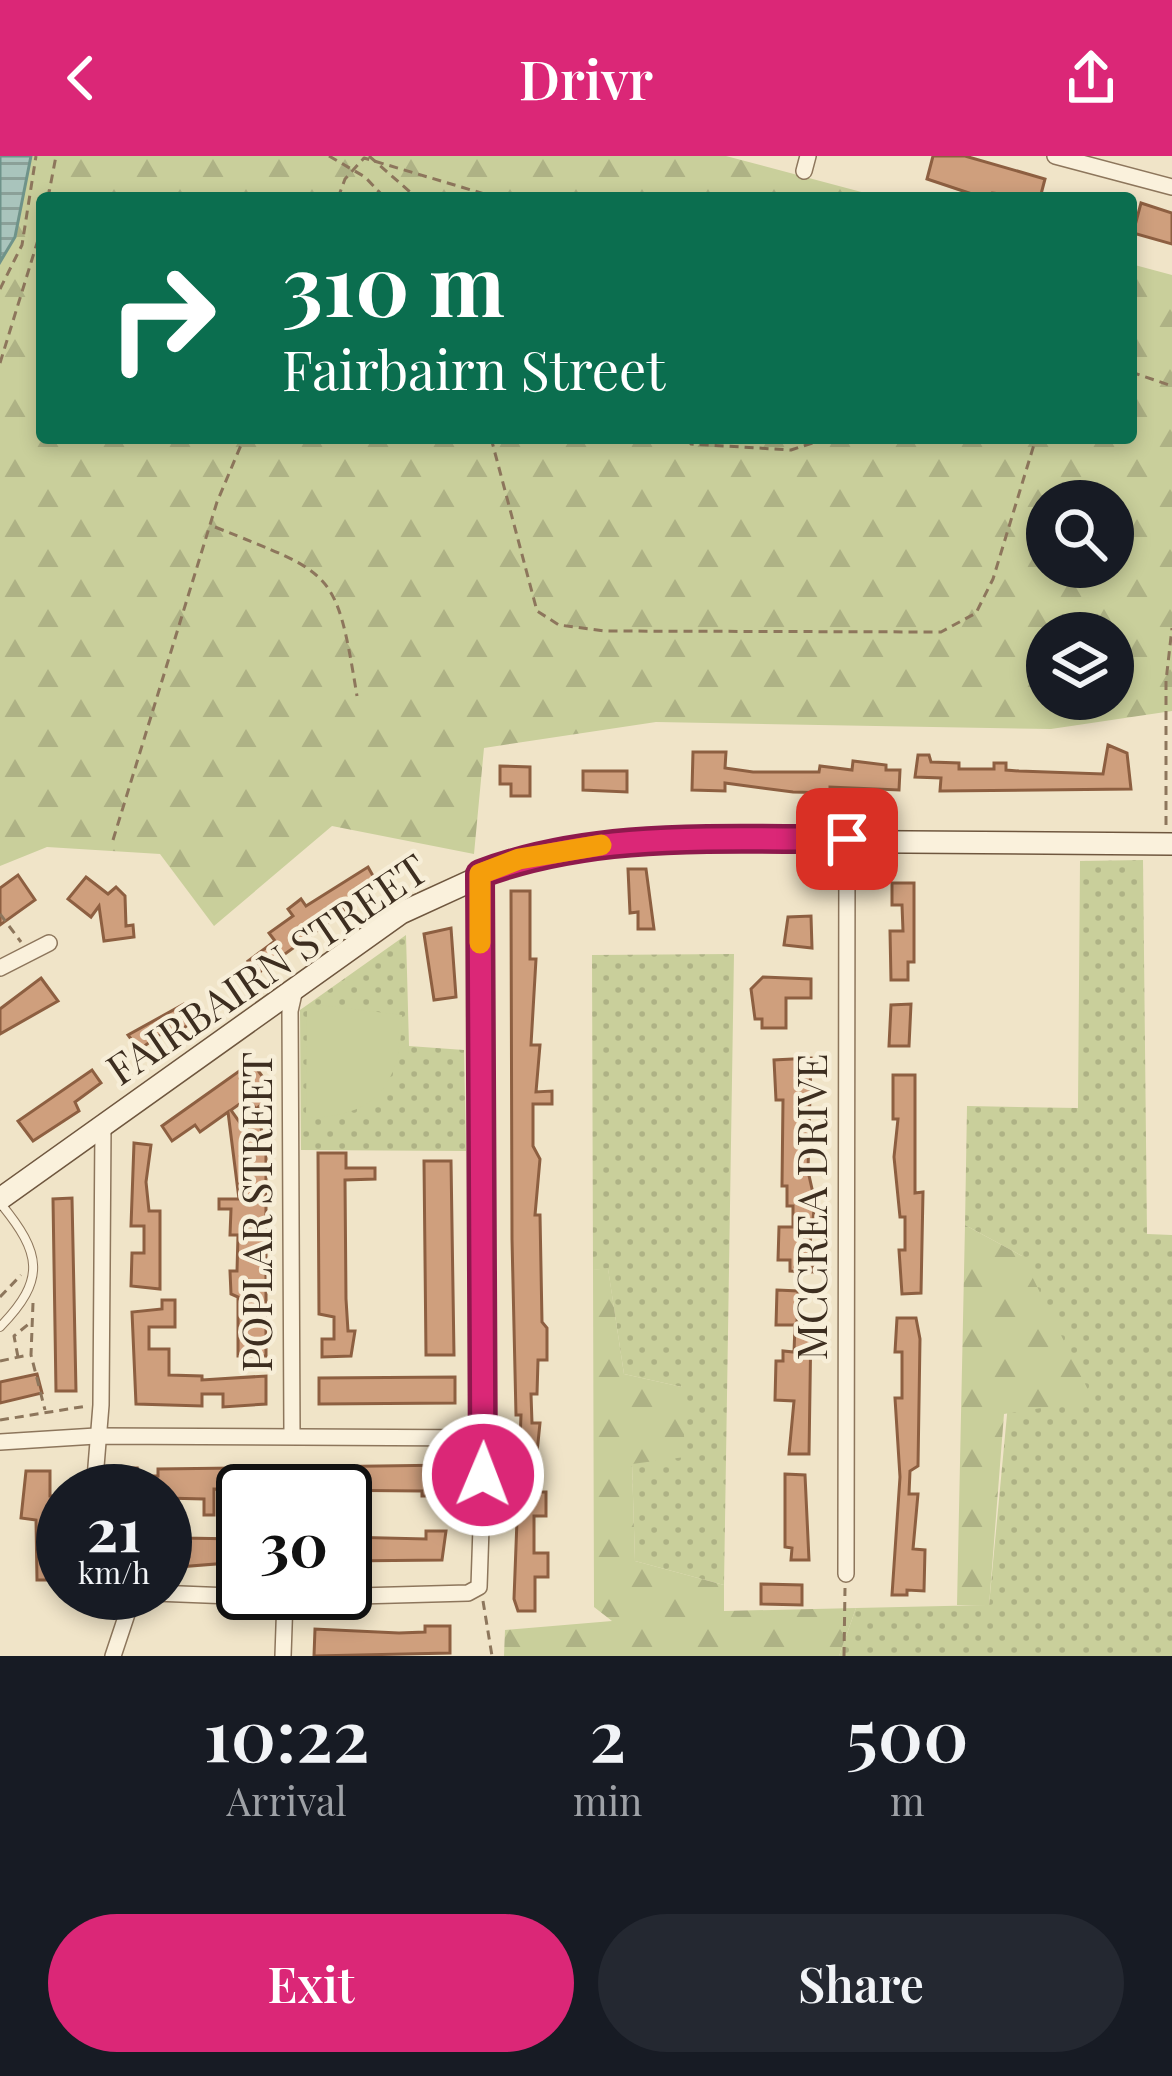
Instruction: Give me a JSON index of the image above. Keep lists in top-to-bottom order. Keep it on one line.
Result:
{"streets":{"main road":["FAIRBAIRN STREET"],"street":["MCCREA DRIVE","POPLAR STREET"]},"crossings":[["FAIRBAIRN STREET","MCCREA DRIVE"],["FAIRBAIRN STREET","POPLAR STREET"]],"page":{"header":"Drivr","turn":["310 m","Fairbairn Street"],"speed":"21 km/h","limit":"30","eta":["10:22","Arrival","2","min","500","m"],"buttons":["Exit","Share"]}}
